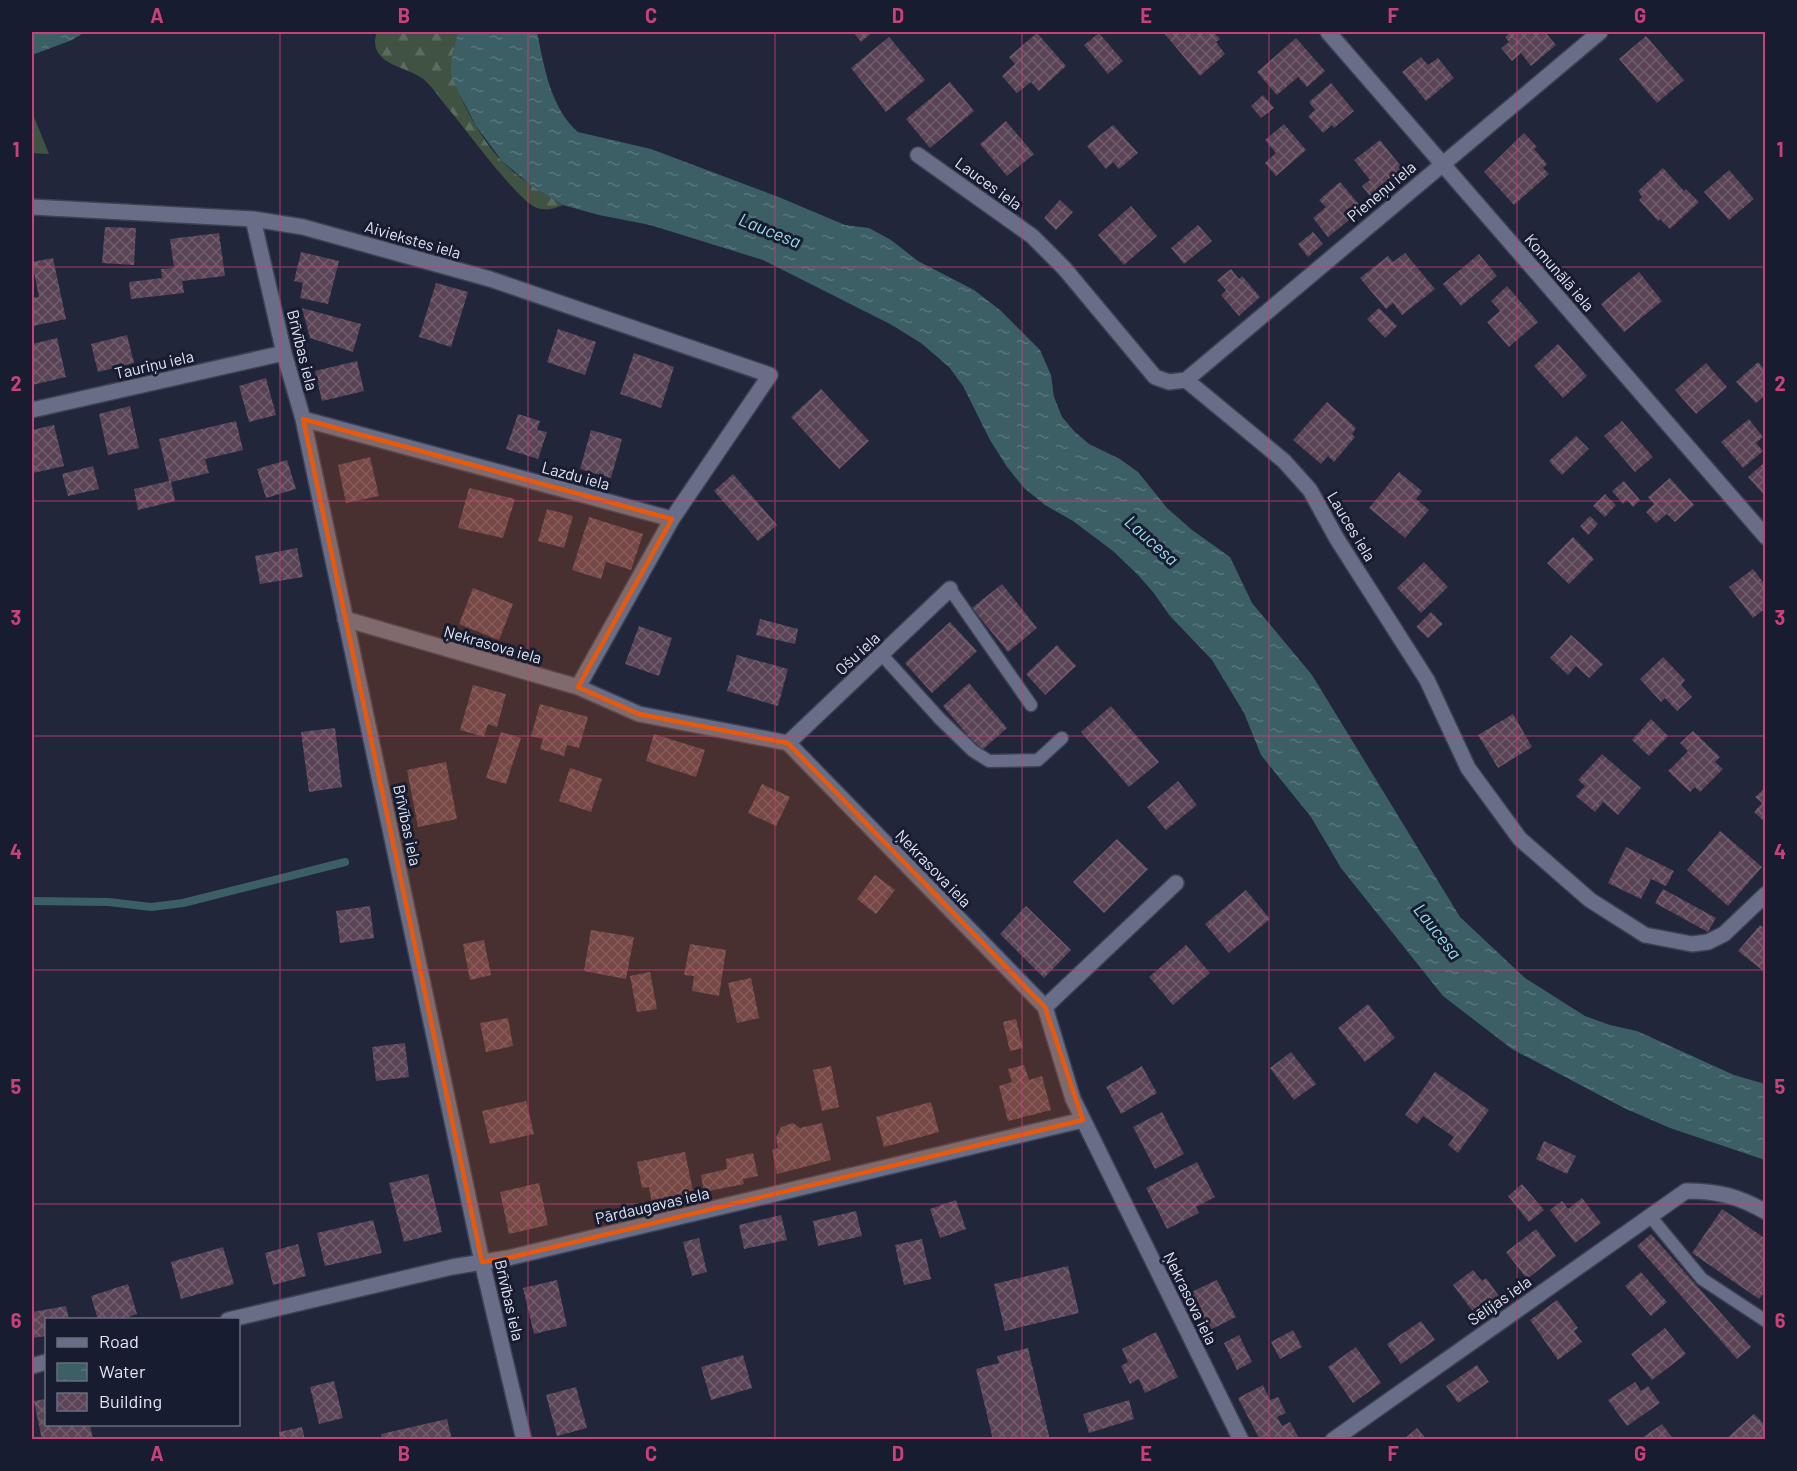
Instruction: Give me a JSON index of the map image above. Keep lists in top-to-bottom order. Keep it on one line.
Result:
{"streets":{"street":["Lauces iela","Pieneņu iela","Aiviekstes iela","Komunālā iela","Brīvības iela","Tauriņu iela","Lazdu iela","Ņekrasova iela","Ošu iela","Pārdaugavas iela","Sēlijas iela"]},"crossings":[["Lauces iela","Pieneņu iela"],["Pieneņu iela","Komunālā iela"],["Aiviekstes iela","Brīvības iela"],["Aiviekstes iela","Lazdu iela"],["Brīvības iela","Tauriņu iela"],["Brīvības iela","Lazdu iela"],["Brīvības iela","Ņekrasova iela"],["Brīvības iela","Pārdaugavas iela"],["Ņekrasova iela","Ošu iela"],["Ņekrasova iela","Pārdaugavas iela"]],"water":["Laucesa"],"legend":["Road","Water","Building"],"grid":{"columns":["A","B","C","D","E","F","G"],"rows":["1","2","3","4","5","6"]}}
